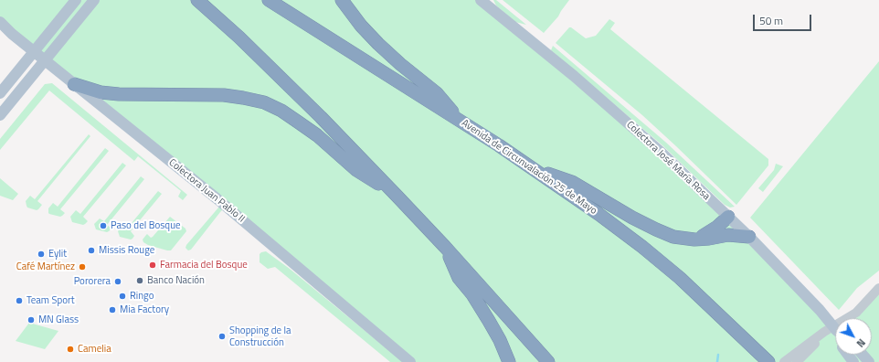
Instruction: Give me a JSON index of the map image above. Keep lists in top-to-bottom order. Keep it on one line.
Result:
{"streets":{"highway":["Avenida de Circunvalación 25 de Mayo"],"main road":["Colectora José María Rosa","Colectora Juan Pablo II"]},"places":["Paso del Bosque","Missis Rouge","Eylit","Farmacia del Bosque","Café Martínez","Banco Nación","Pororera","Ringo","Team Sport","Mia Factory","MN Glass","Shopping de la Construcción","Camelia"],"scale_bar":"50 m","north":"bottom right"}
